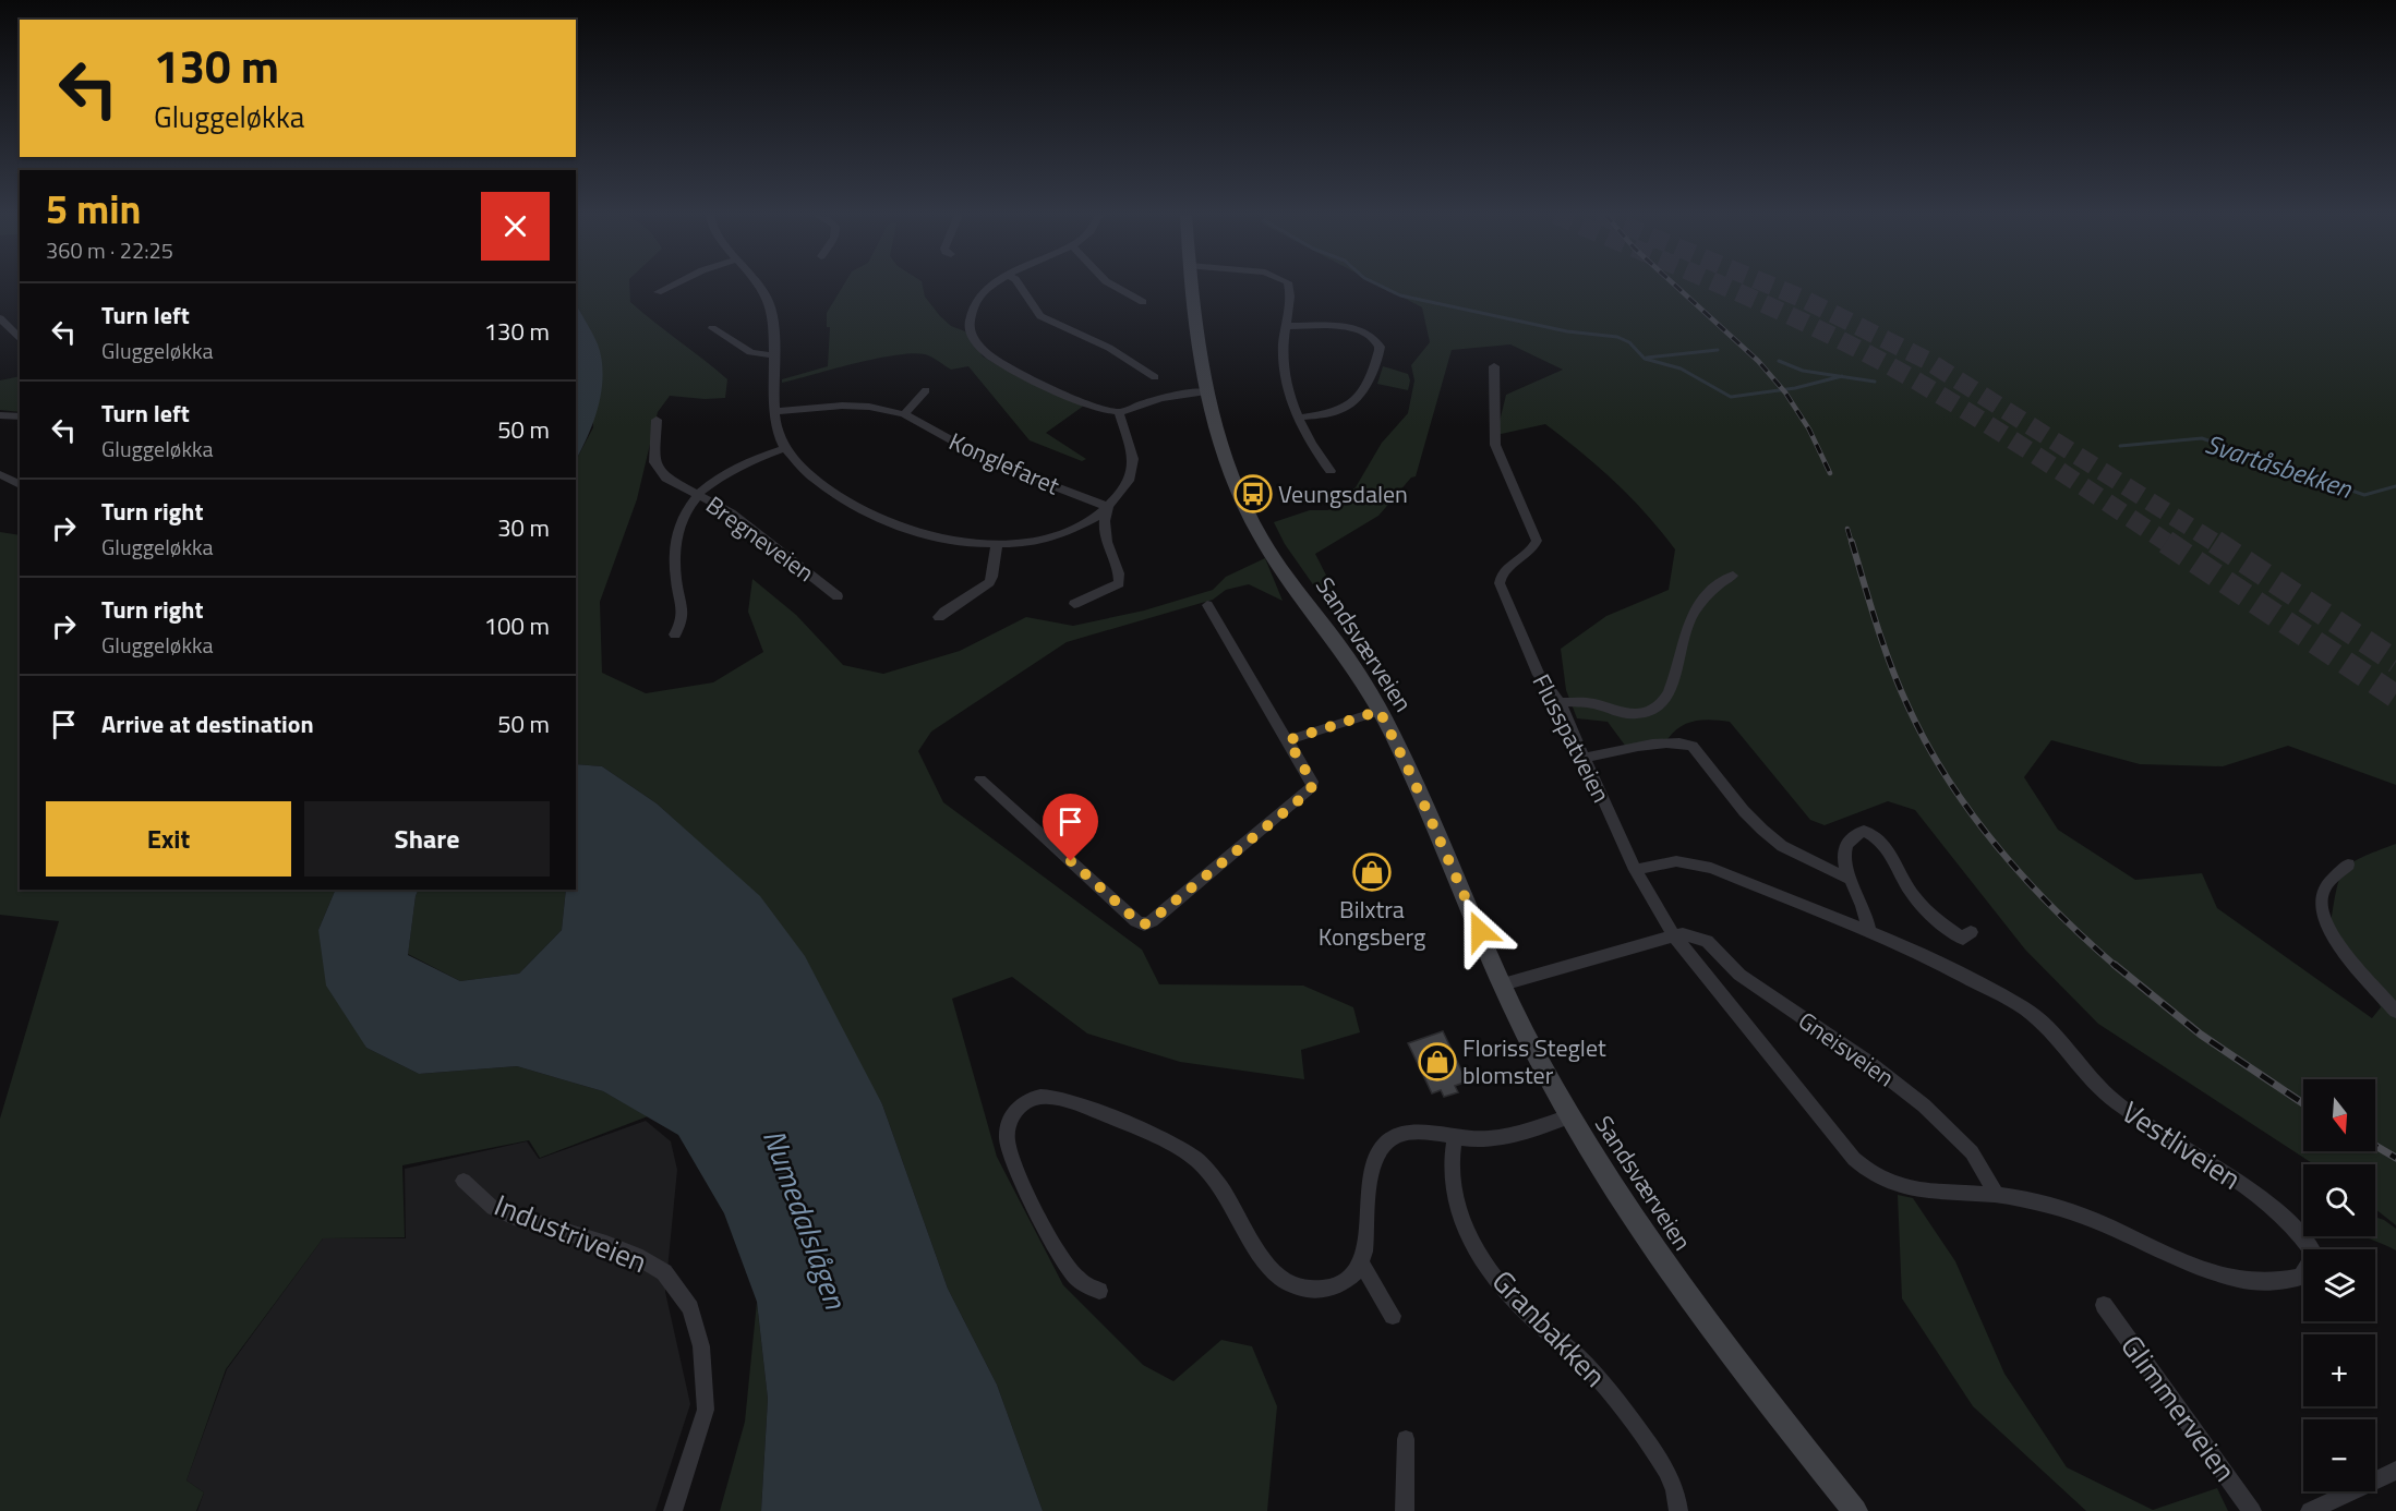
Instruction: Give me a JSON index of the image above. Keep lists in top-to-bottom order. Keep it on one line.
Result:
{"streets":{"main road":["Sandsværveien"],"street":["Konglefaret","Bregneveien","Flusspatveien","Gneisveien","Vestliveien","Industriveien","Granbakken","Glimmerveien"]},"crossings":[["Flusspatveien","Gneisveien"],["Flusspatveien","Vestliveien"],["Gneisveien","Vestliveien"]],"water":["Svartåsbekken","Numedalslågen"],"places":{"bus stop":["Veungsdalen"],"shop":["Bilxtra Kongsberg","Floriss Steglet blomster"]},"north":"bottom","page":{"turn":["130 m","Gluggeløkka"],"heading":["5 min","360 m · 22:25"],"list":[{"name":"Turn left","note":"Gluggeløkka","value":"130 m"},{"name":"Turn left","note":"Gluggeløkka","value":"50 m"},{"name":"Turn right","note":"Gluggeløkka","value":"30 m"},{"name":"Turn right","note":"Gluggeløkka","value":"100 m"},{"name":"Arrive at destination","value":"50 m"}],"buttons":["Exit","Share"],"map_buttons":["+","−"]}}
